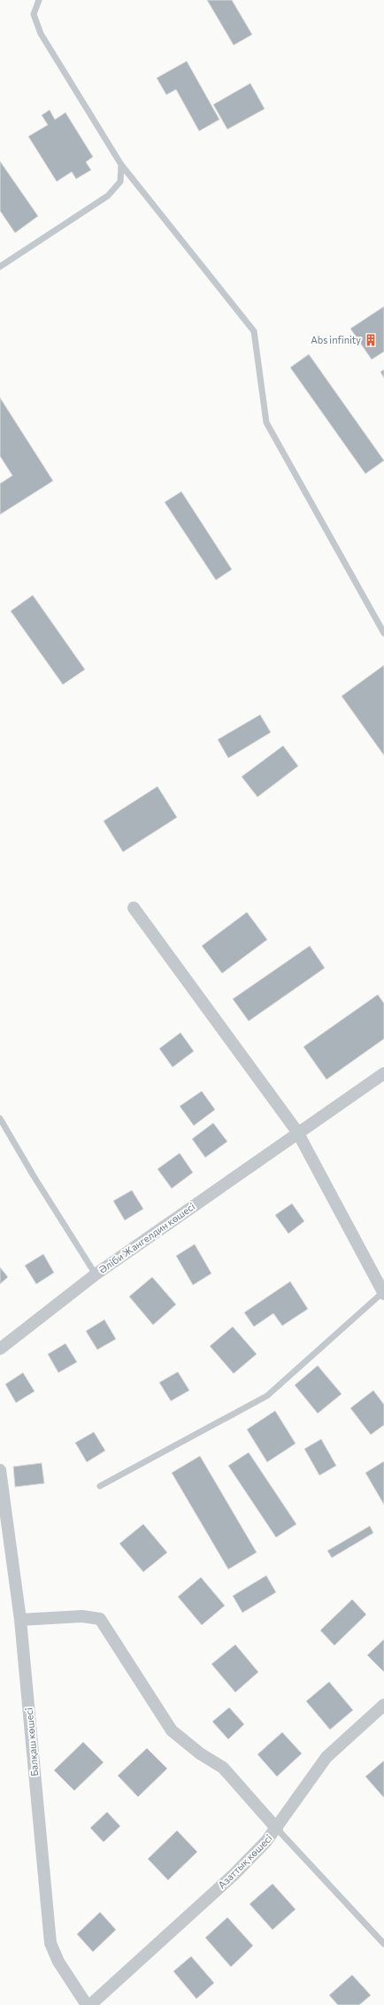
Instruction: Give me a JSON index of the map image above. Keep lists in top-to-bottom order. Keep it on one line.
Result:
{"streets":{"street":["Әліби Жангелдин көшесі","Балқаш көшесі","Азаттық көшесі"]},"places":{"building":["Abs infinity"]}}
